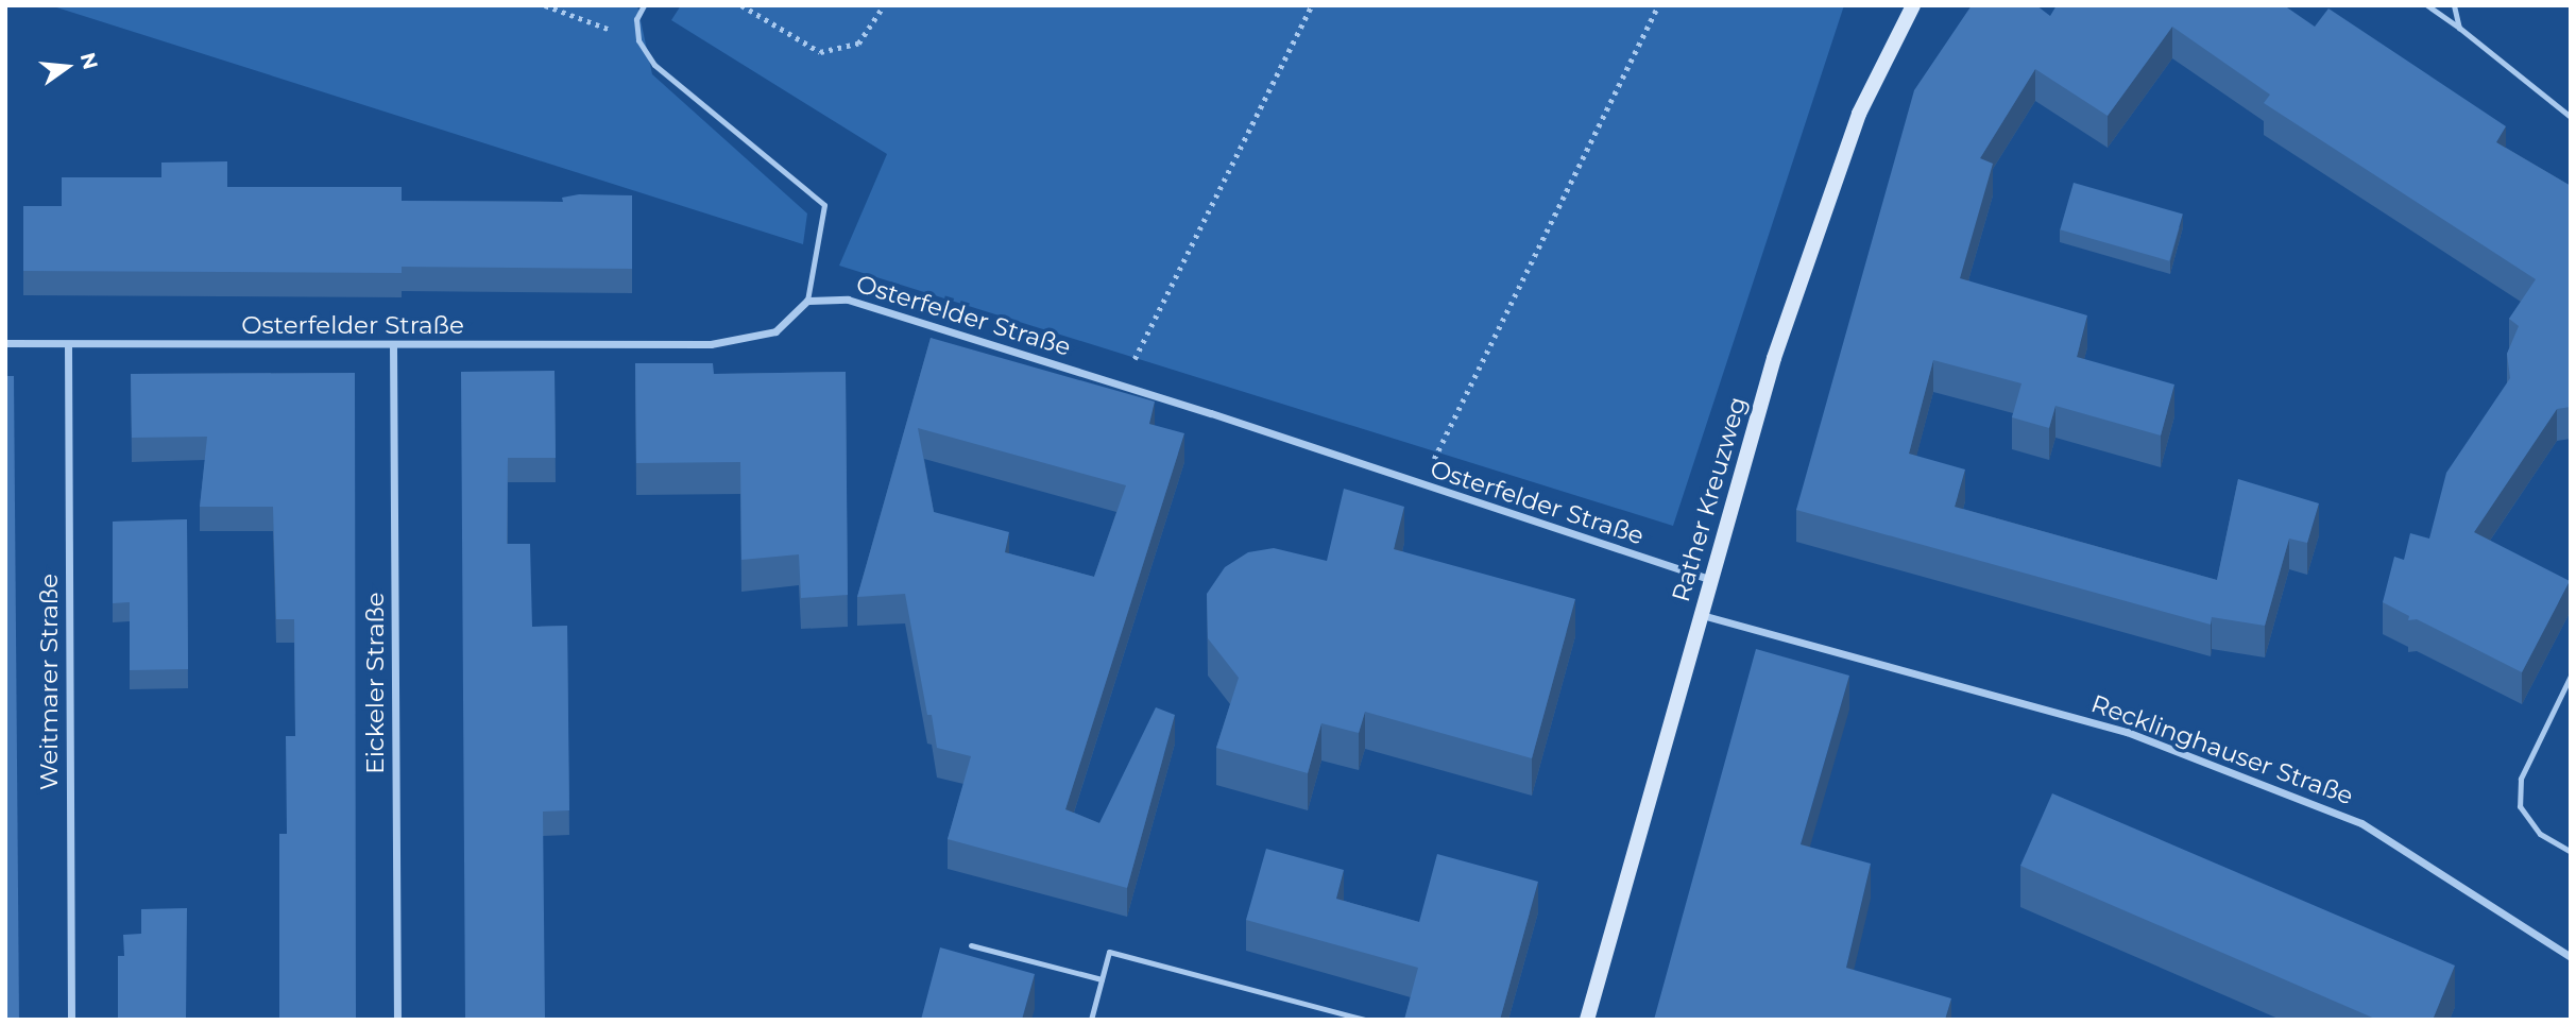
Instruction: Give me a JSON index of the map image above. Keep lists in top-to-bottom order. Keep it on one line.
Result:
{"streets":{"main road":["Rather Kreuzweg"],"street":["Osterfelder Straße","Weitmarer Straße","Eickeler Straße","Recklinghauser Straße"]},"crossings":[["Osterfelder Straße","Rather Kreuzweg"],["Osterfelder Straße","Weitmarer Straße"],["Osterfelder Straße","Eickeler Straße"],["Rather Kreuzweg","Recklinghauser Straße"]],"north":"right"}
